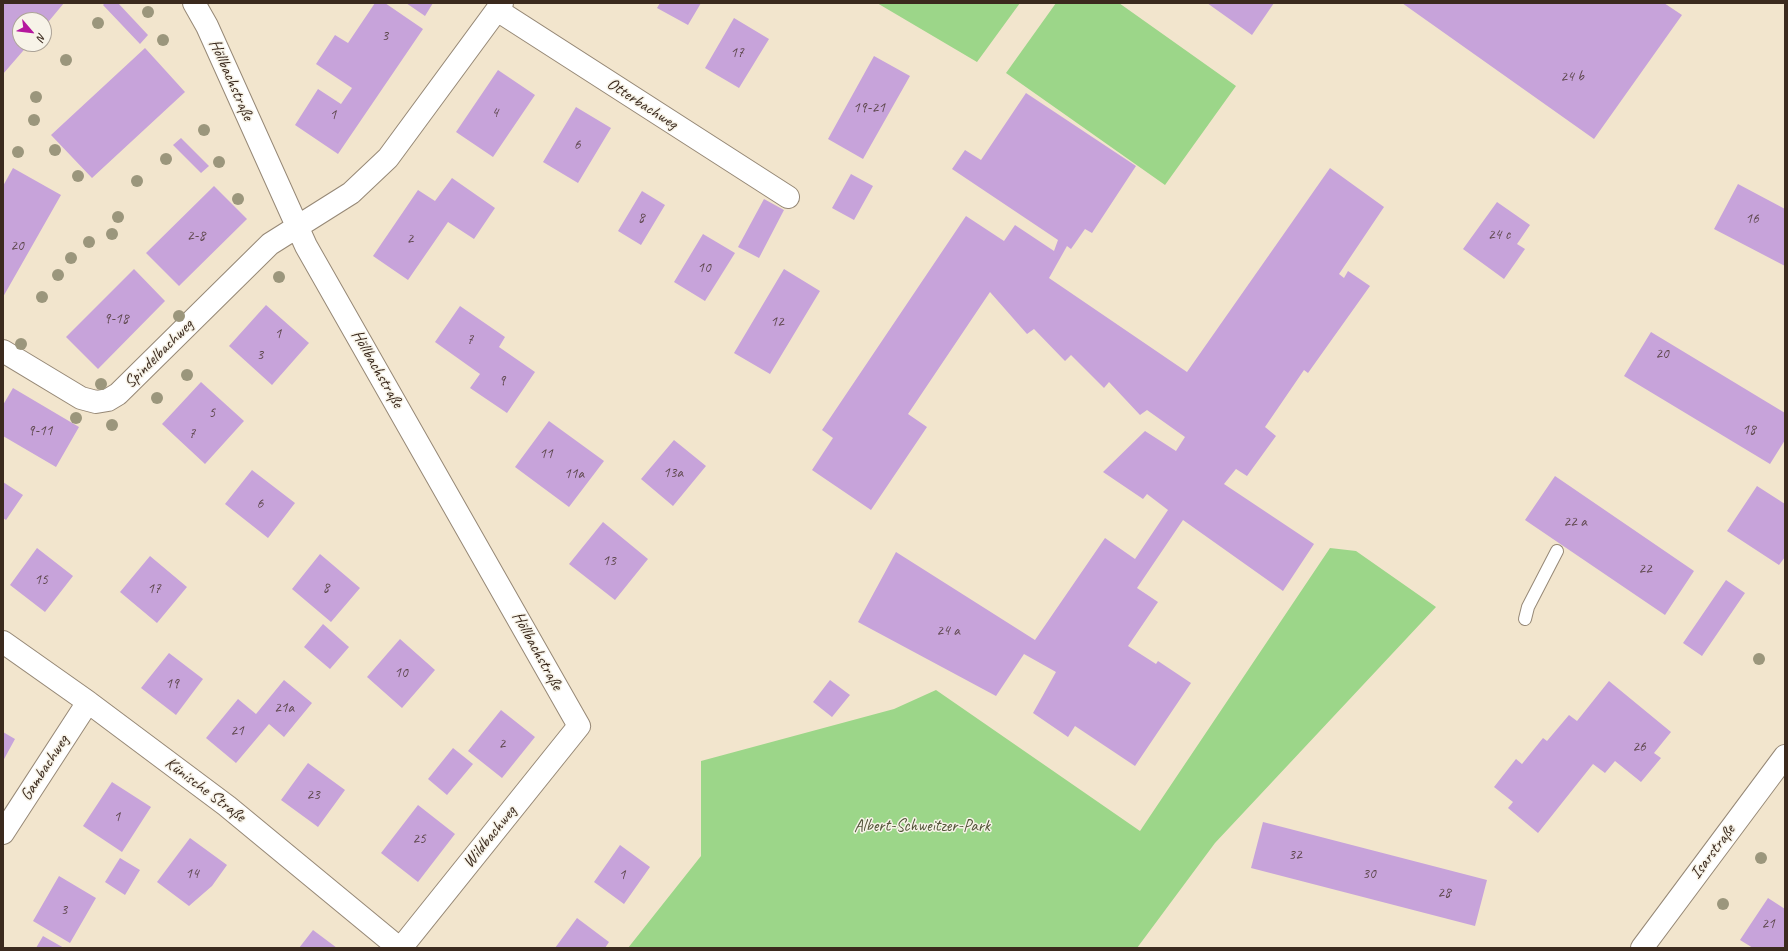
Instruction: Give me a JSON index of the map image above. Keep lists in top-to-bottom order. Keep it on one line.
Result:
{"streets":{"street":["Höllbachstraße","Otterbachweg","Spindelbachweg","Gambachweg","Künische Straße","Wildbachweg","Isarstraße"]},"crossings":[["Höllbachstraße","Otterbachweg"],["Höllbachstraße","Spindelbachweg"],["Höllbachstraße","Wildbachweg"],["Otterbachweg","Spindelbachweg"],["Gambachweg","Künische Straße"],["Künische Straße","Wildbachweg"]],"parks":["Albert-Schweitzer-Park"],"house_numbers":["3","17","24 b","19-21","4","1","6","8","16","24 c","2-8","2","20","10","9-18","12","1","7","20","3","9","5","18","9-11","7","11","13a","11a","6","22 a","13","22","15","8","17","24 a","10","19","21a","21","2","26","23","1","25","32","14","30","1","28","3","21"],"north":"bottom right"}
